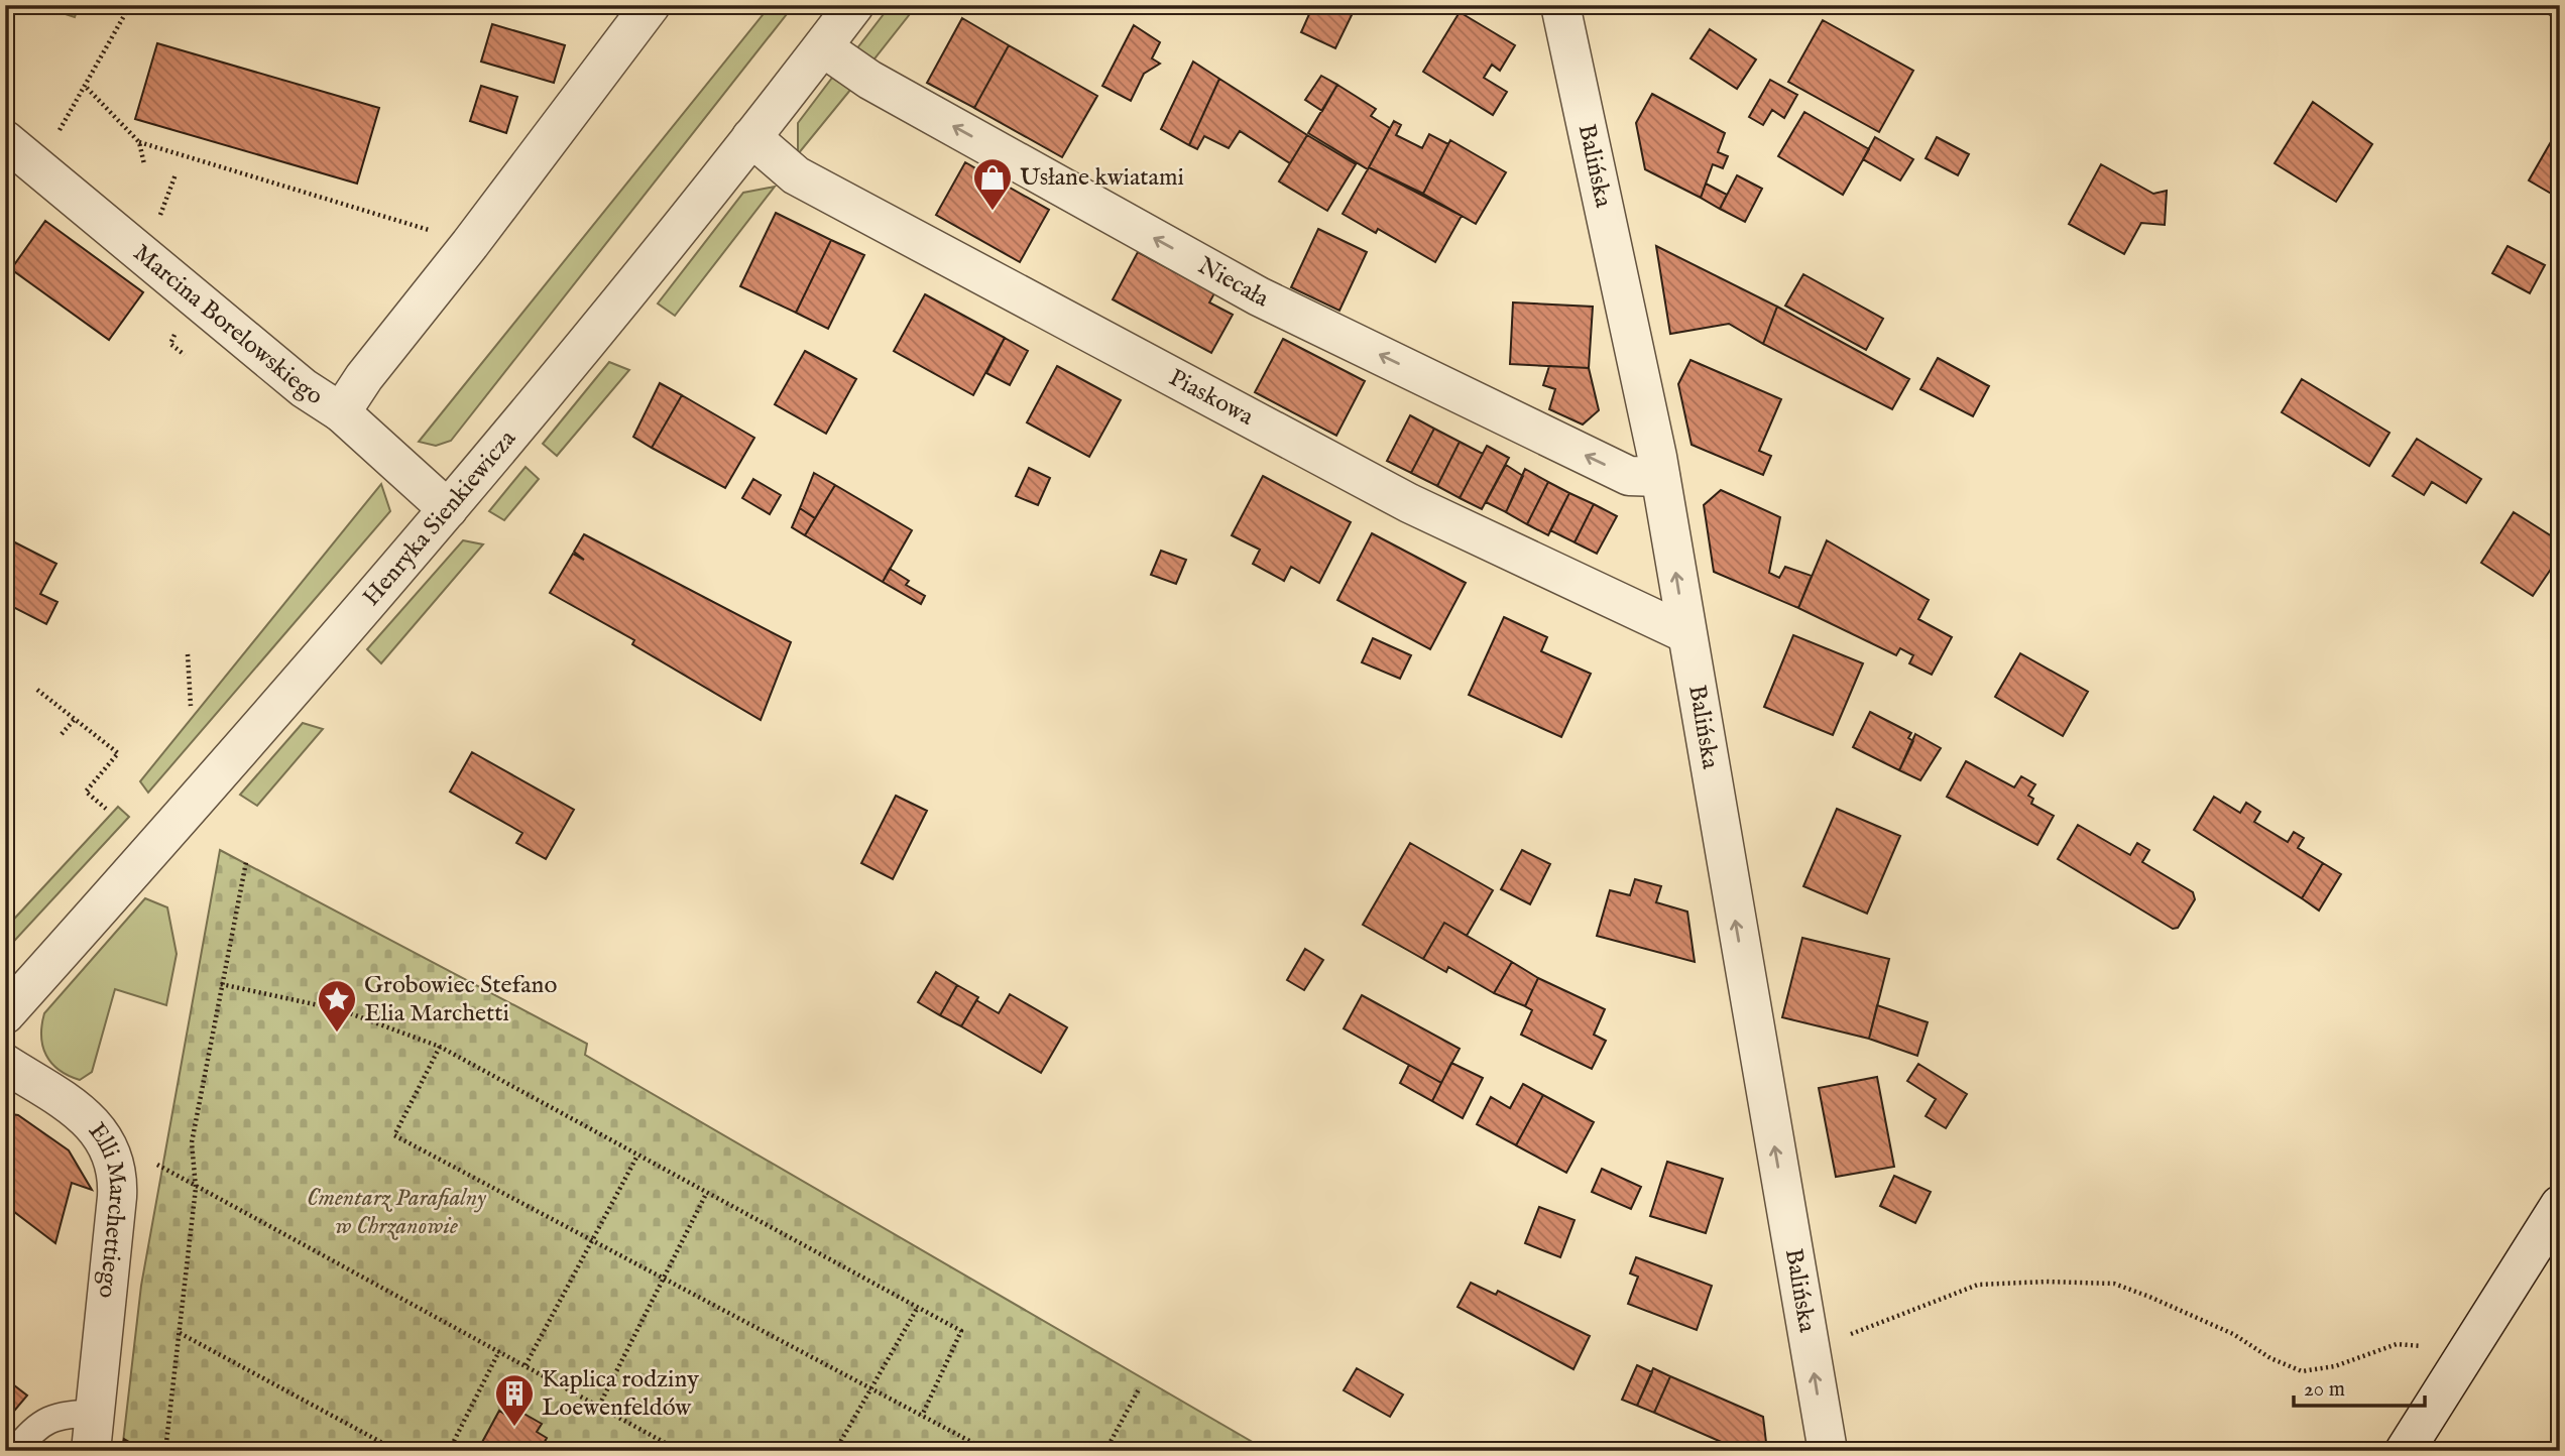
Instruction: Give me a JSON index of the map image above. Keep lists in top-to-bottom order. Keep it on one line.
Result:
{"streets":{"street":["Balińska","Niecała","Marcina Borelowskiego","Piaskowa","Henryka Sienkiewicza","Elli Marchettiego"]},"crossings":[["Balińska","Niecała"],["Balińska","Piaskowa"],["Niecała","Henryka Sienkiewicza"],["Marcina Borelowskiego","Henryka Sienkiewicza"],["Piaskowa","Henryka Sienkiewicza"]],"one_way":["Balińska","Niecała"],"parks":["Cmentarz Parafialny w Chrzanowie"],"places":{"shop":["Usłane kwiatami"],"place":["Grobowiec Stefano Elia Marchetti"],"building":["Kaplica rodziny Loewenfeldów"]},"scale_bar":"20 m"}
